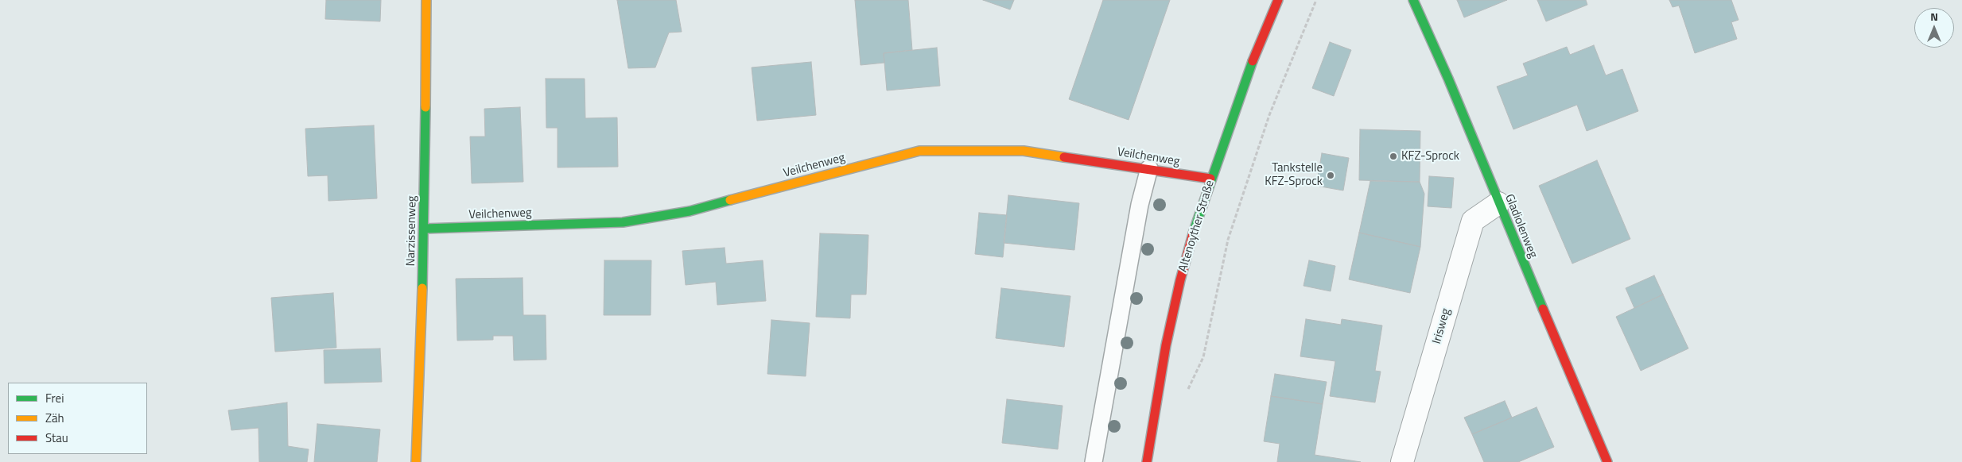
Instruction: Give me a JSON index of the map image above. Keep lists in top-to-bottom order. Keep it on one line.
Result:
{"streets":{"street":["Veilchenweg","Altenoyther Straße","Gladiolenweg","Narzissenweg","Irisweg"]},"crossings":[["Veilchenweg","Altenoyther Straße"],["Veilchenweg","Narzissenweg"],["Gladiolenweg","Irisweg"]],"places":["KFZ-Sprock","Tankstelle KFZ-Sprock"],"legend":["Frei","Zäh","Stau"],"north":"top"}
